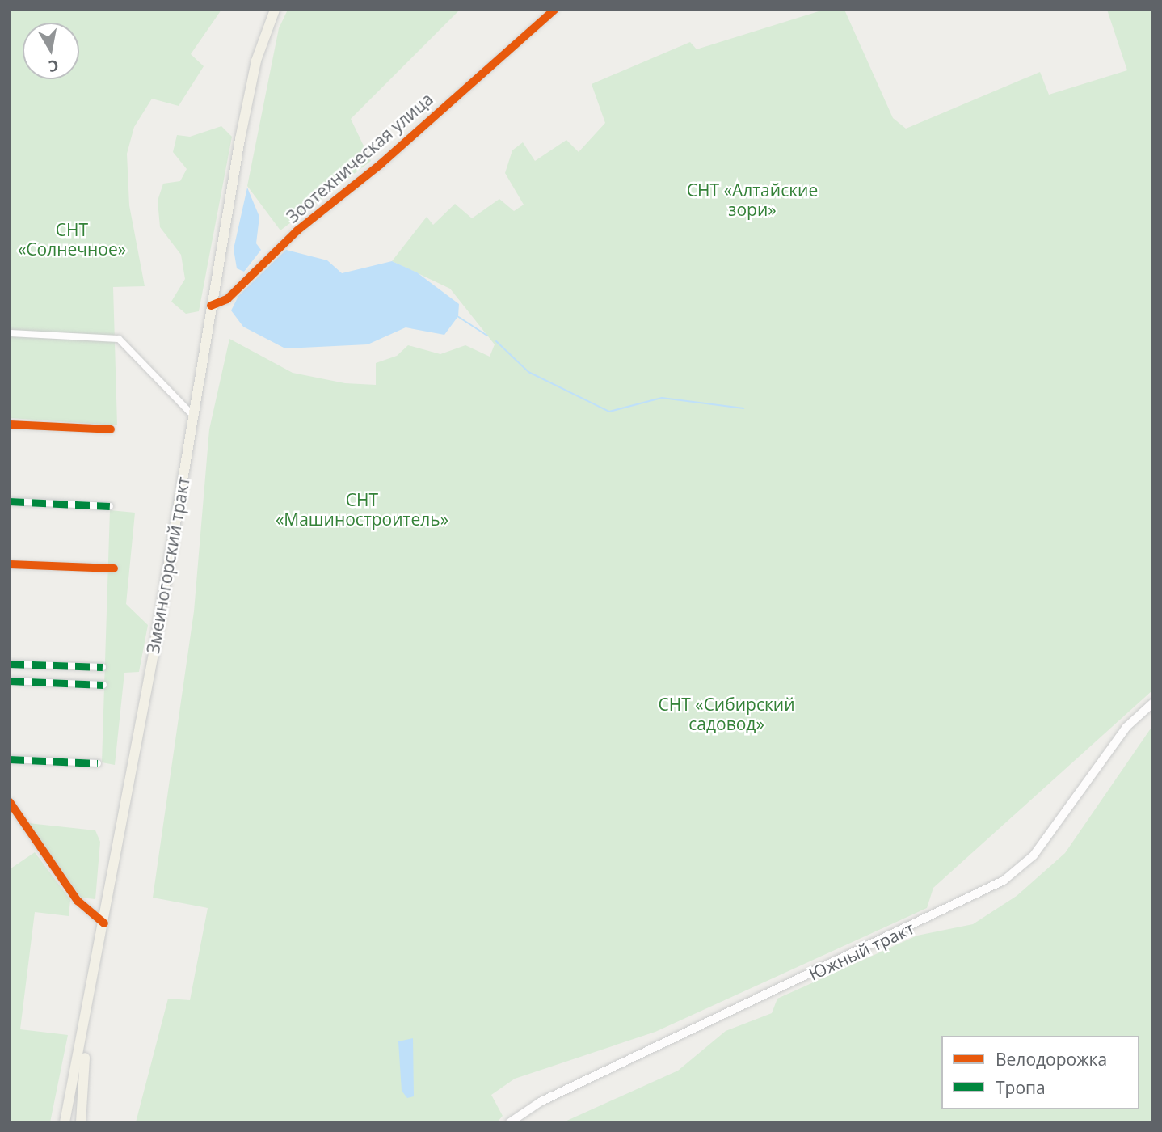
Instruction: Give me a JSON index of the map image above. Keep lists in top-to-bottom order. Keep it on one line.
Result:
{"streets":{"highway":["Змеиногорский тракт"],"main road":["Южный тракт"],"street":["Зоотехническая улица"]},"crossings":[["Зоотехническая улица","Змеиногорский тракт"]],"parks":["СНТ «Алтайские зори»","СНТ «Солнечное»","СНТ «Машиностроитель»","СНТ «Сибирский садовод»"],"legend":["Велодорожка","Тропа"],"north":"bottom"}
